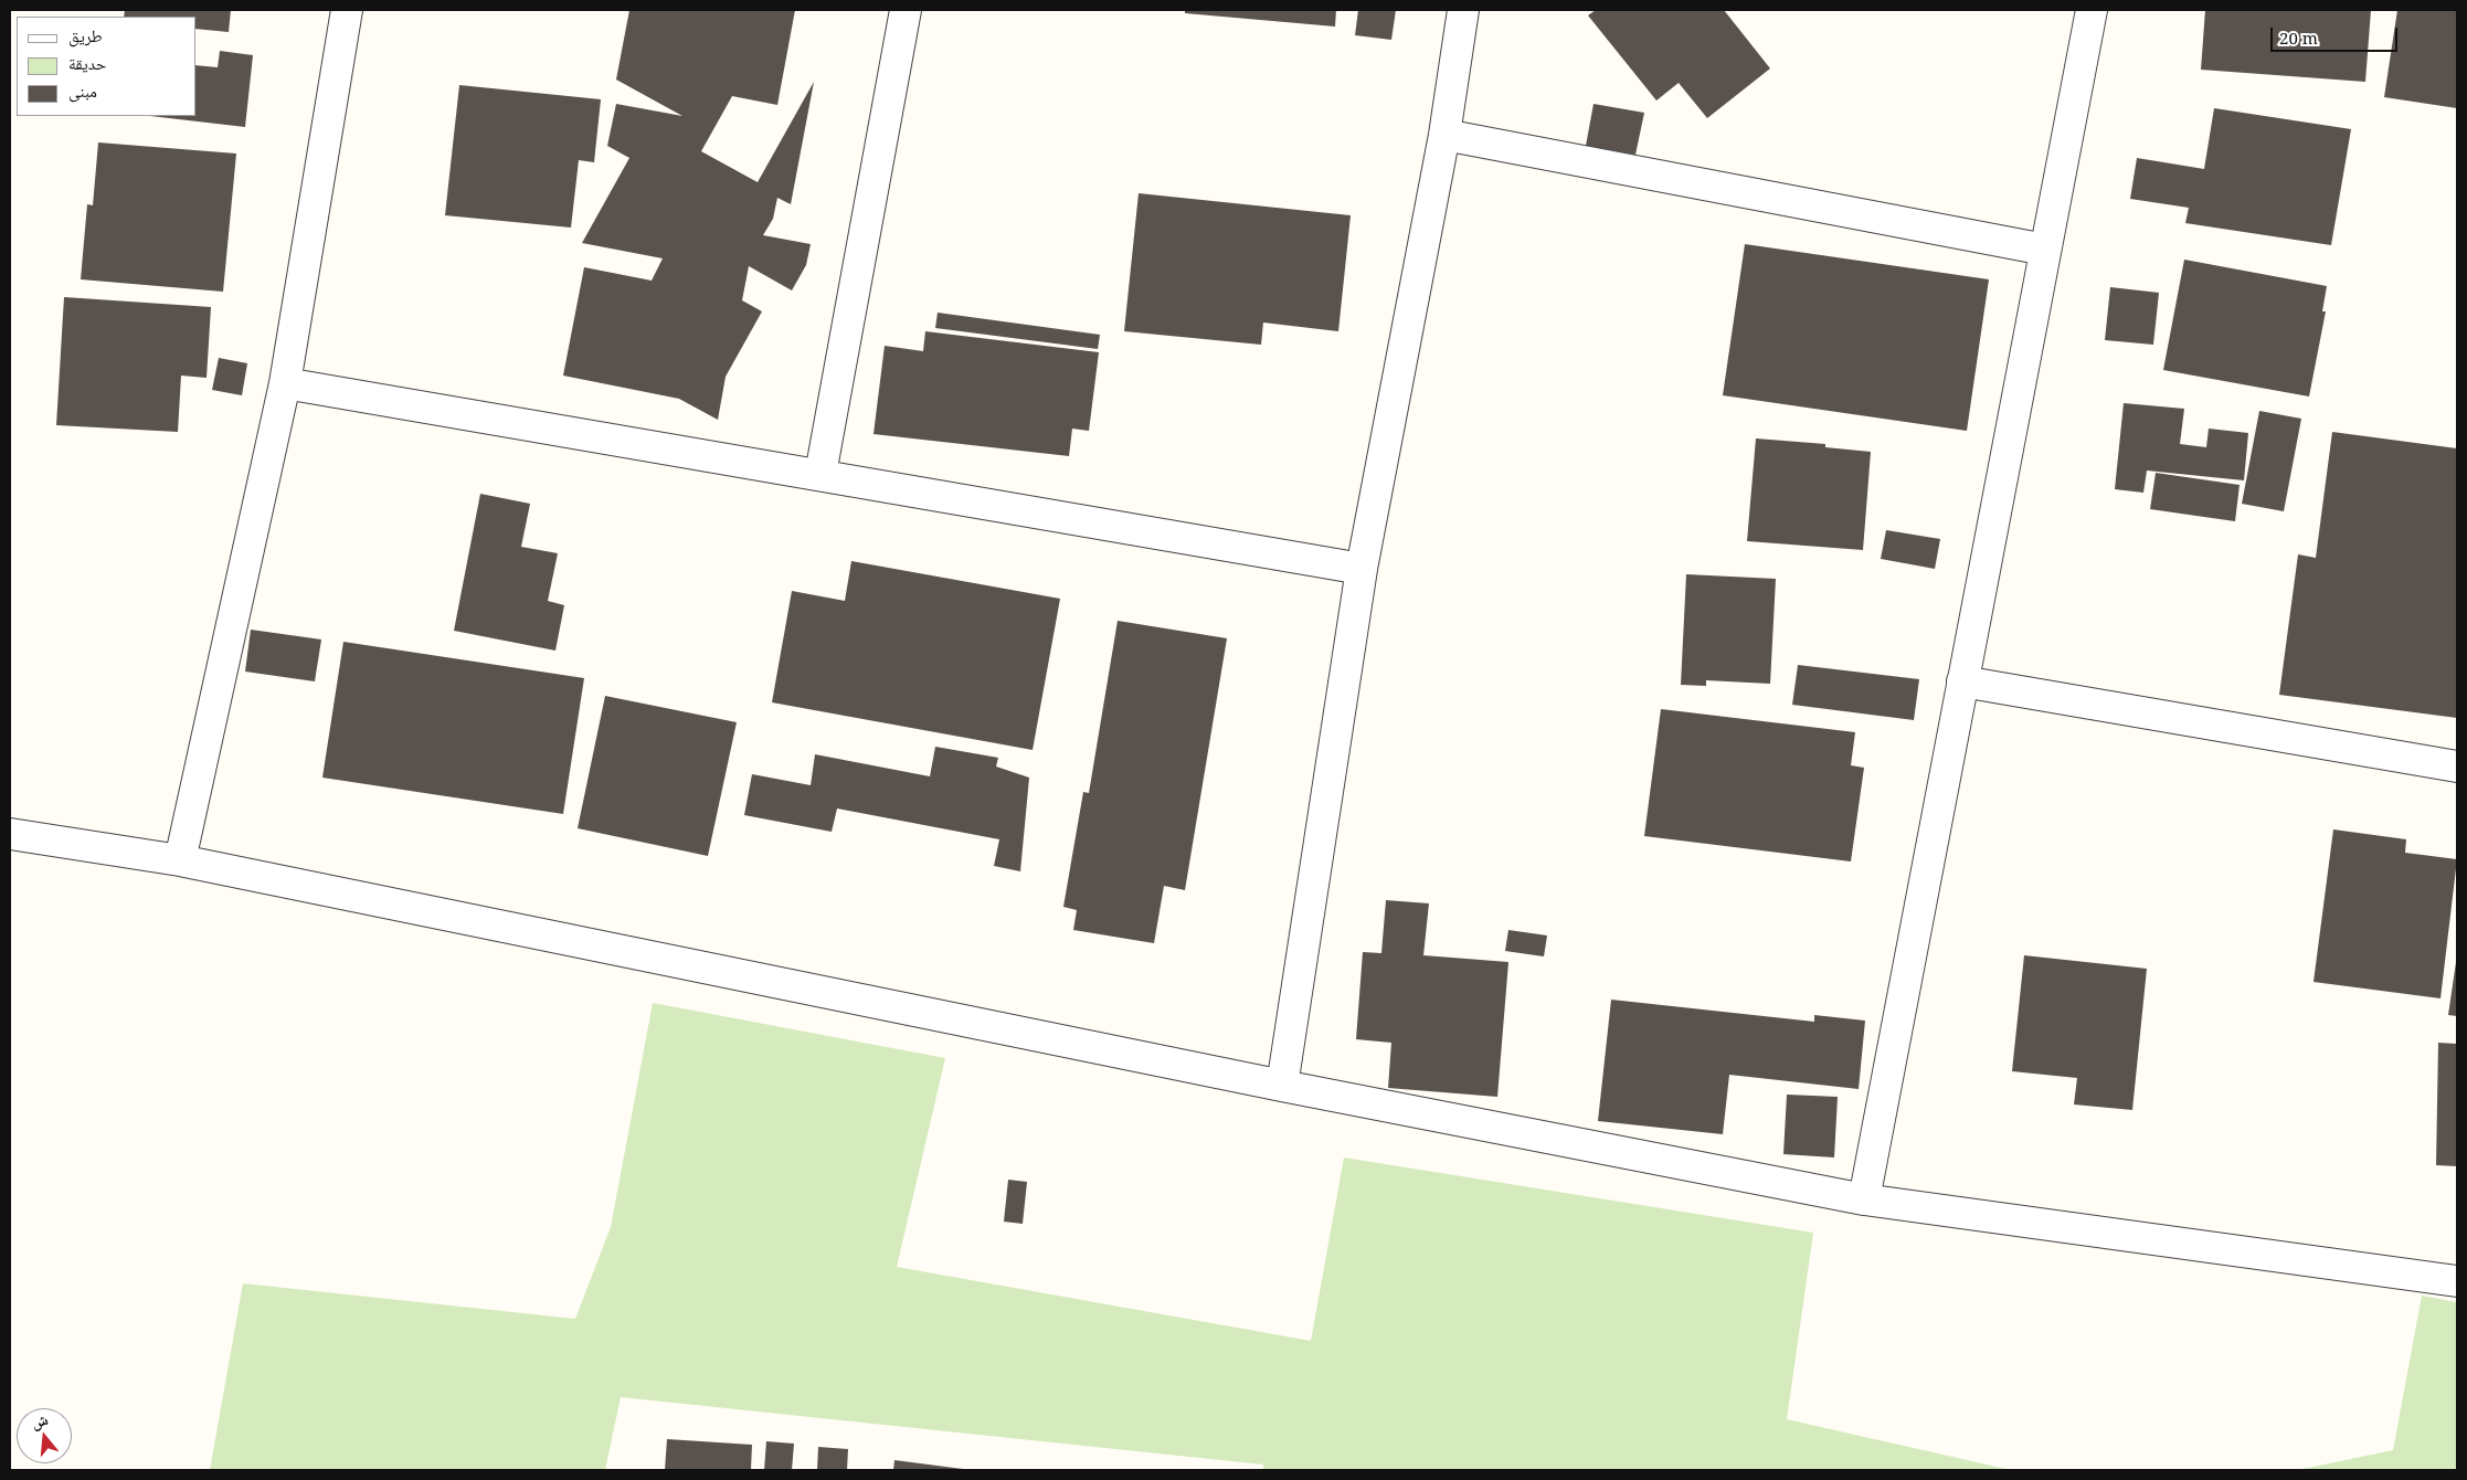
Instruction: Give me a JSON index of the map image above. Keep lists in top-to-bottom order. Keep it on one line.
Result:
{"legend":["طريق","حديقة","مبنى"],"scale_bar":"20 m","north":"top"}
